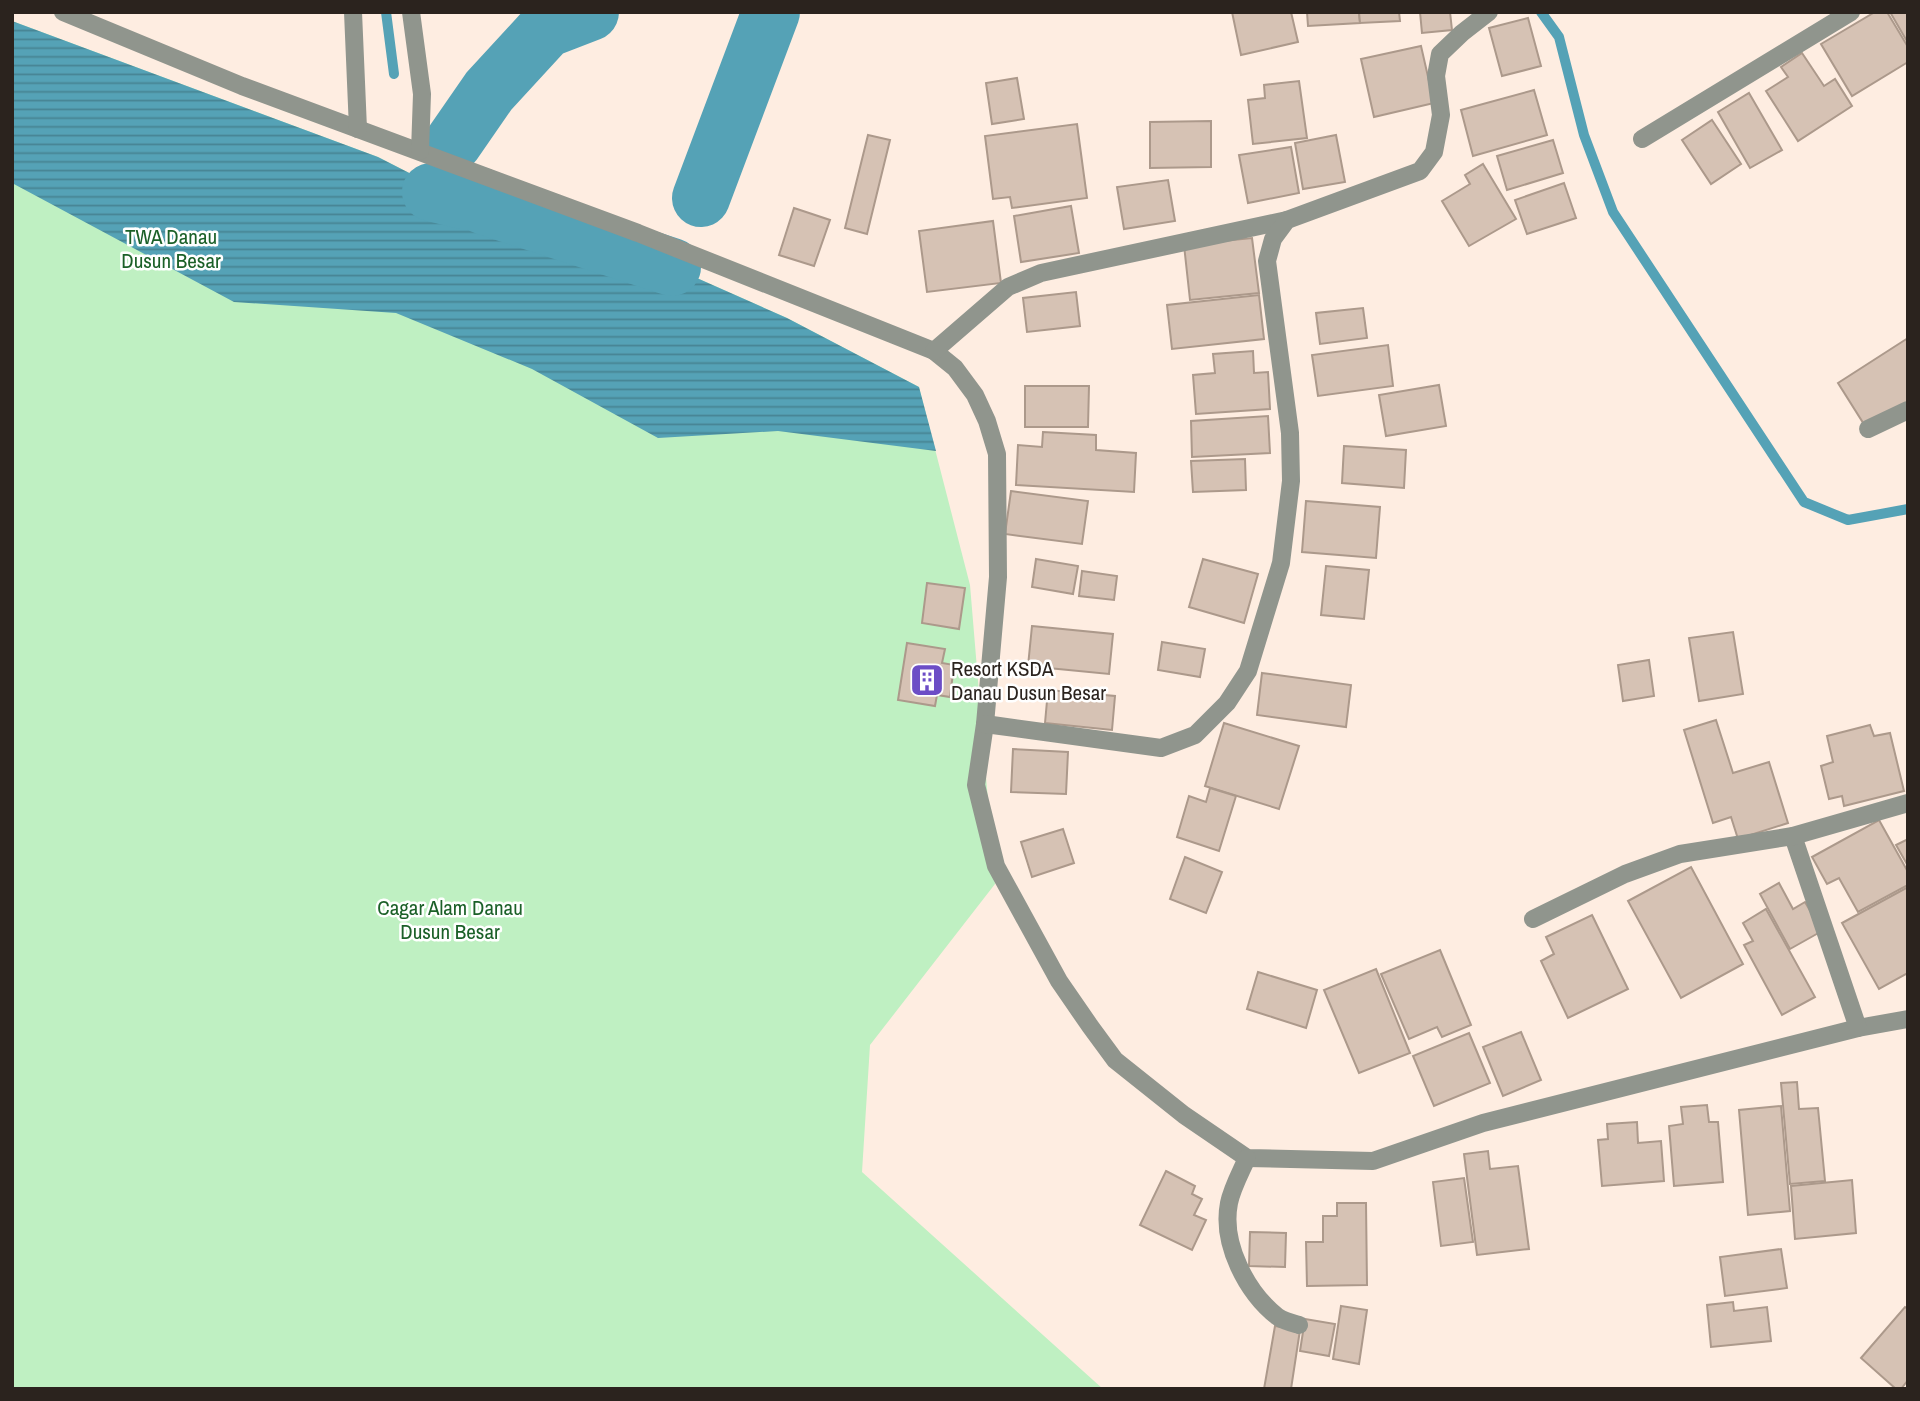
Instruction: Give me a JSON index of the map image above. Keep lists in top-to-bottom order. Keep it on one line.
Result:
{"parks":["TWA Danau Dusun Besar","Cagar Alam Danau Dusun Besar"],"places":{"building":["Resort KSDA Danau Dusun Besar"]}}
